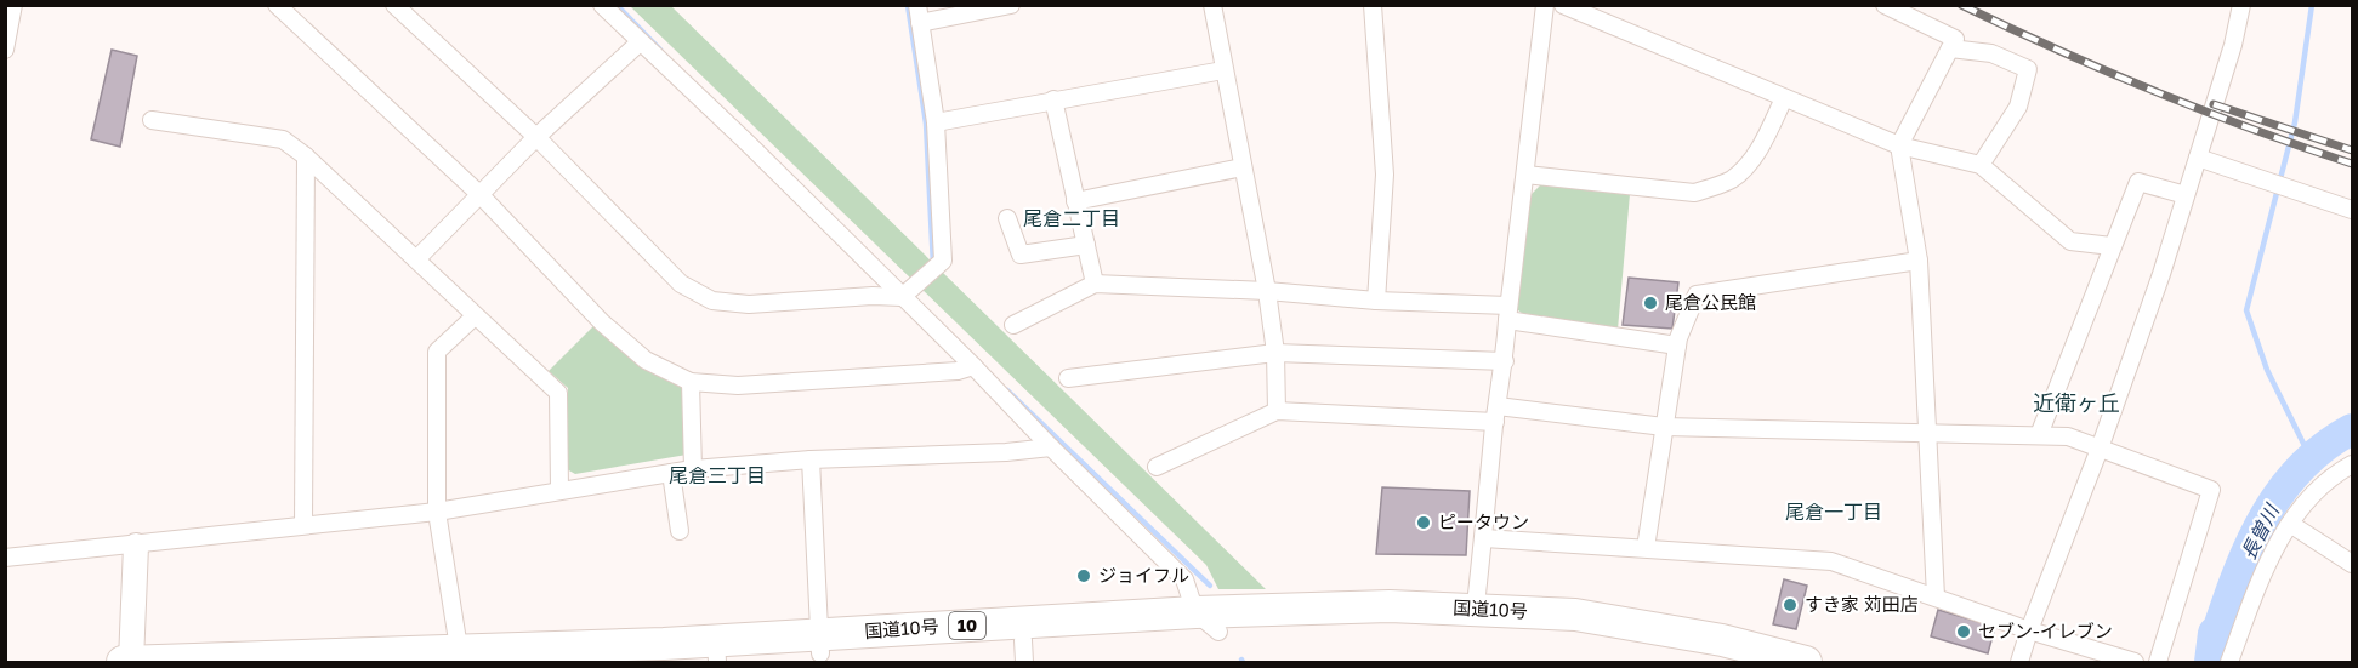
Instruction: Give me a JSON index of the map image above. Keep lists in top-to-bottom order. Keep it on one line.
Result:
{"streets":{"highway":["国道10号","10"]},"districts":["尾倉二丁目","近衛ヶ丘","尾倉三丁目","尾倉一丁目"],"water":["長曽川"],"places":["尾倉公民館","ピータウン","ジョイフル","すき家 苅田店","セブン-イレブン"]}
